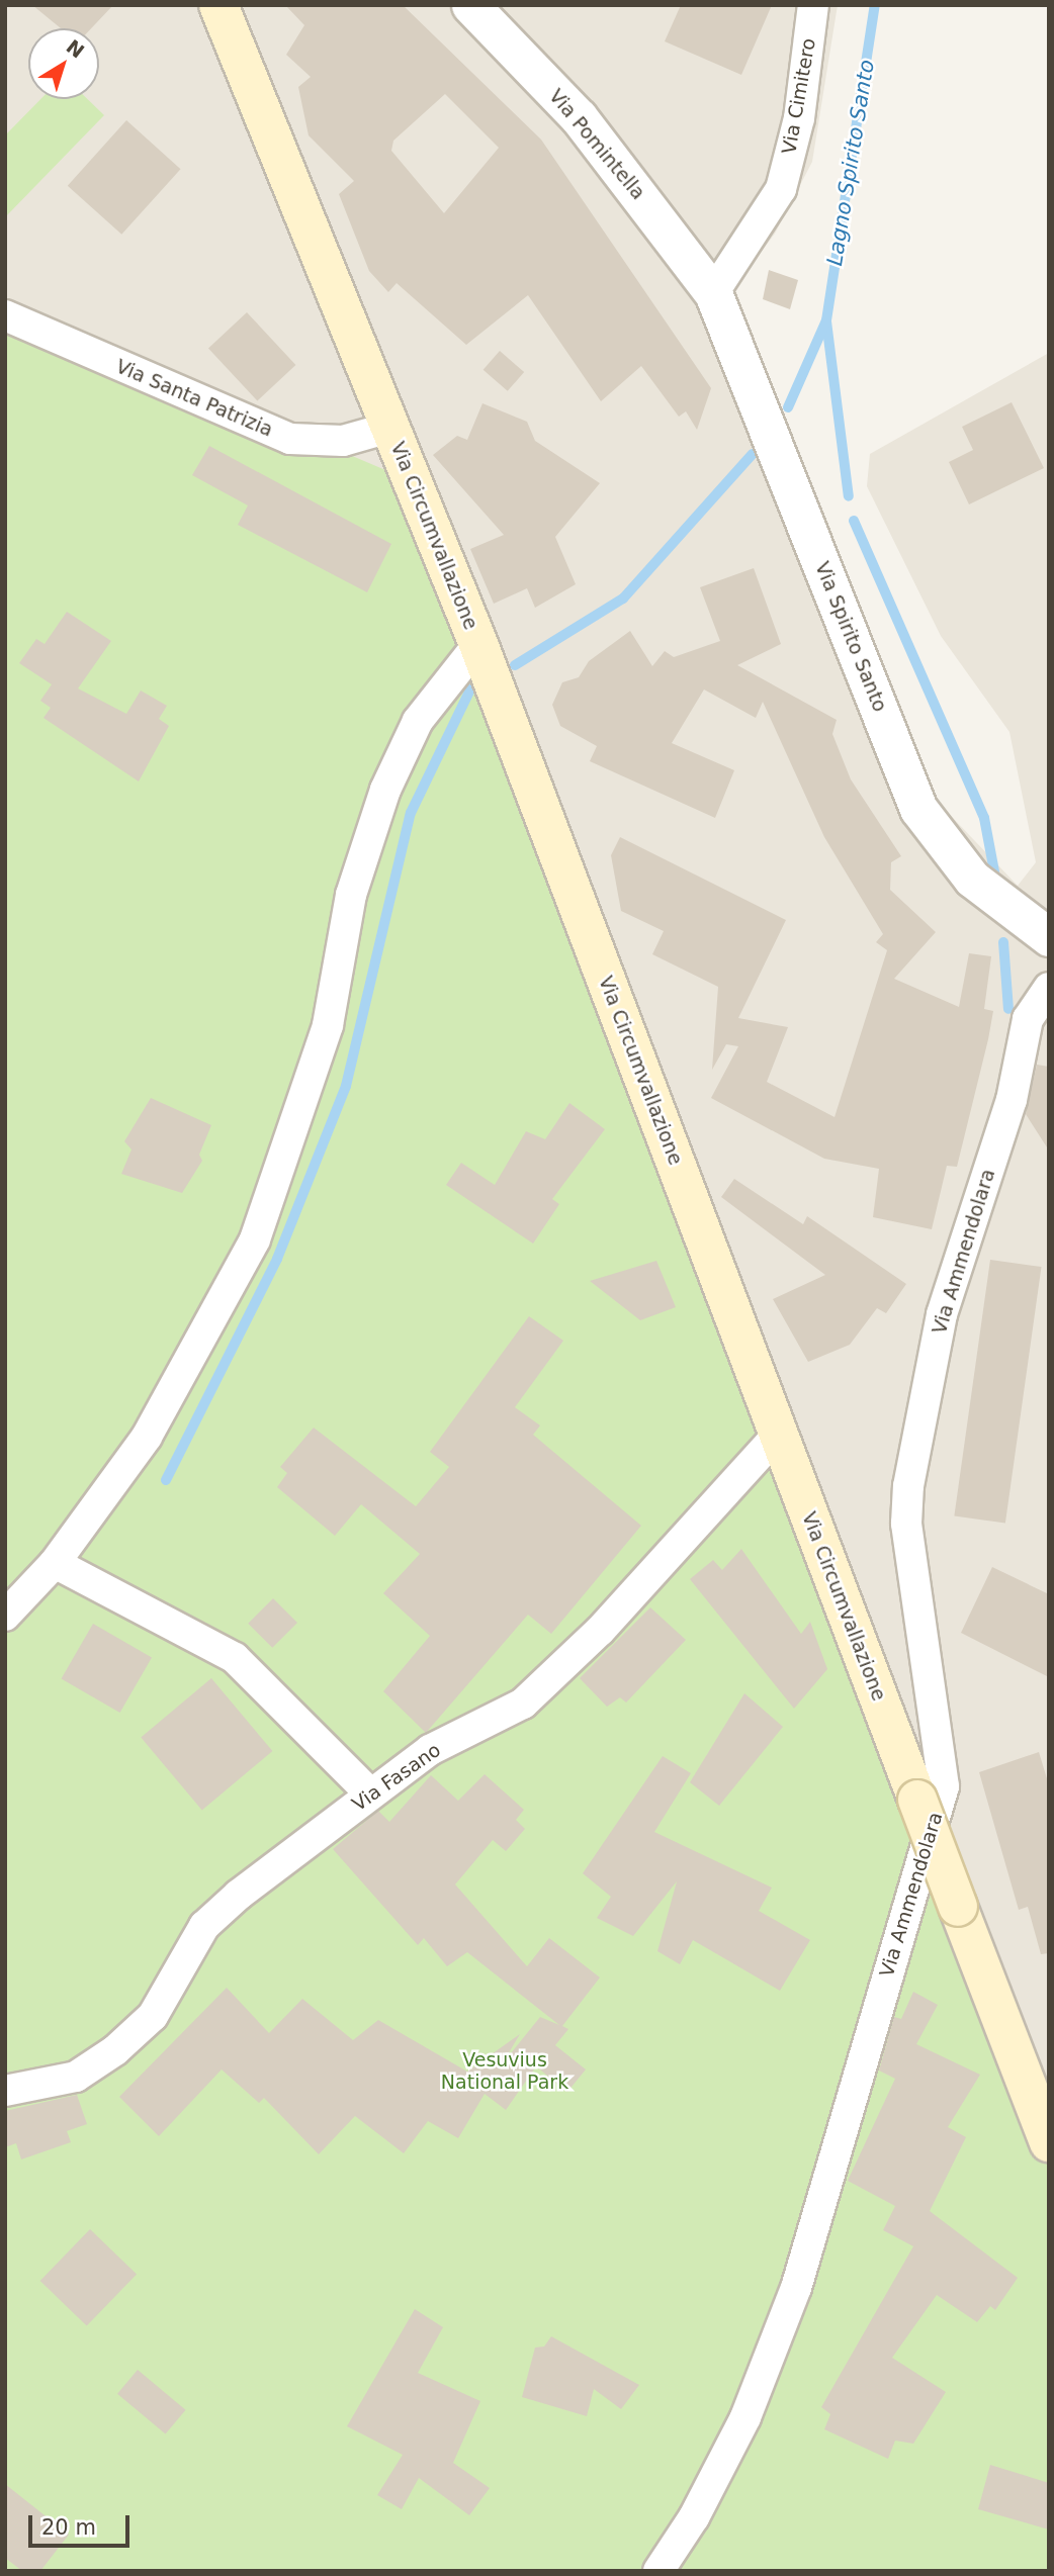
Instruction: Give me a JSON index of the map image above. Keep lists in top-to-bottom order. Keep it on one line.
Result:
{"streets":{"main road":["Via Circumvallazione"],"street":["Via Cimitero","Via Pomintella","Via Santa Patrizia","Via Spirito Santo","Via Ammendolara","Via Fasano"]},"crossings":[["Via Cimitero","Via Pomintella"],["Via Cimitero","Via Spirito Santo"],["Via Pomintella","Via Spirito Santo"],["Via Santa Patrizia","Via Circumvallazione"],["Via Circumvallazione","Via Fasano"]],"water":["Lagno Spirito Santo"],"parks":["Vesuvius National Park"],"scale_bar":"20 m","north":"top right"}
